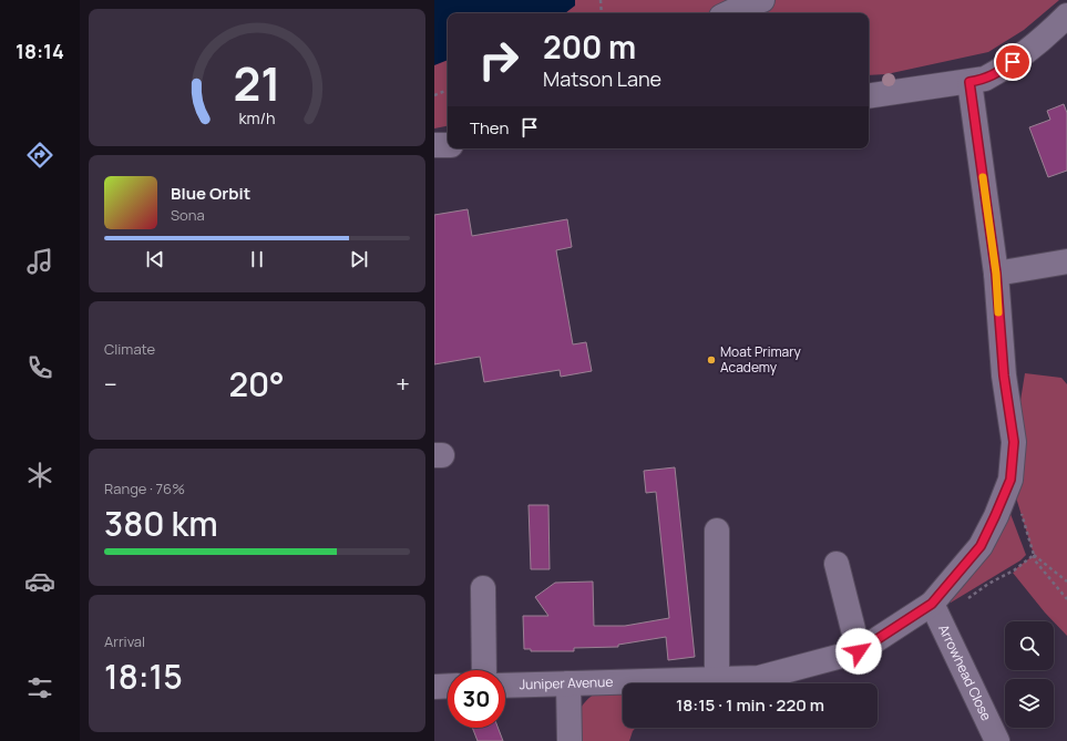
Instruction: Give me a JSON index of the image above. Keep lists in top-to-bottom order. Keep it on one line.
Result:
{"streets":{"street":["Arrowhead Close","Juniper Avenue"]},"crossings":[["Arrowhead Close","Juniper Avenue"]],"places":["Moat Primary Academy"],"page":{"tabs":"18:14","turn":["200 m","Matson Lane"],"then":"Then","song":["Blue Orbit","Sona"],"tile":["Climate",["Range · 76%","380 km"],["Arrival","18:15"]],"heat":["−","20°","+"],"limit":"30","trip":"18:15 · 1 min · 220 m","gauge":["21","km/h"]}}
